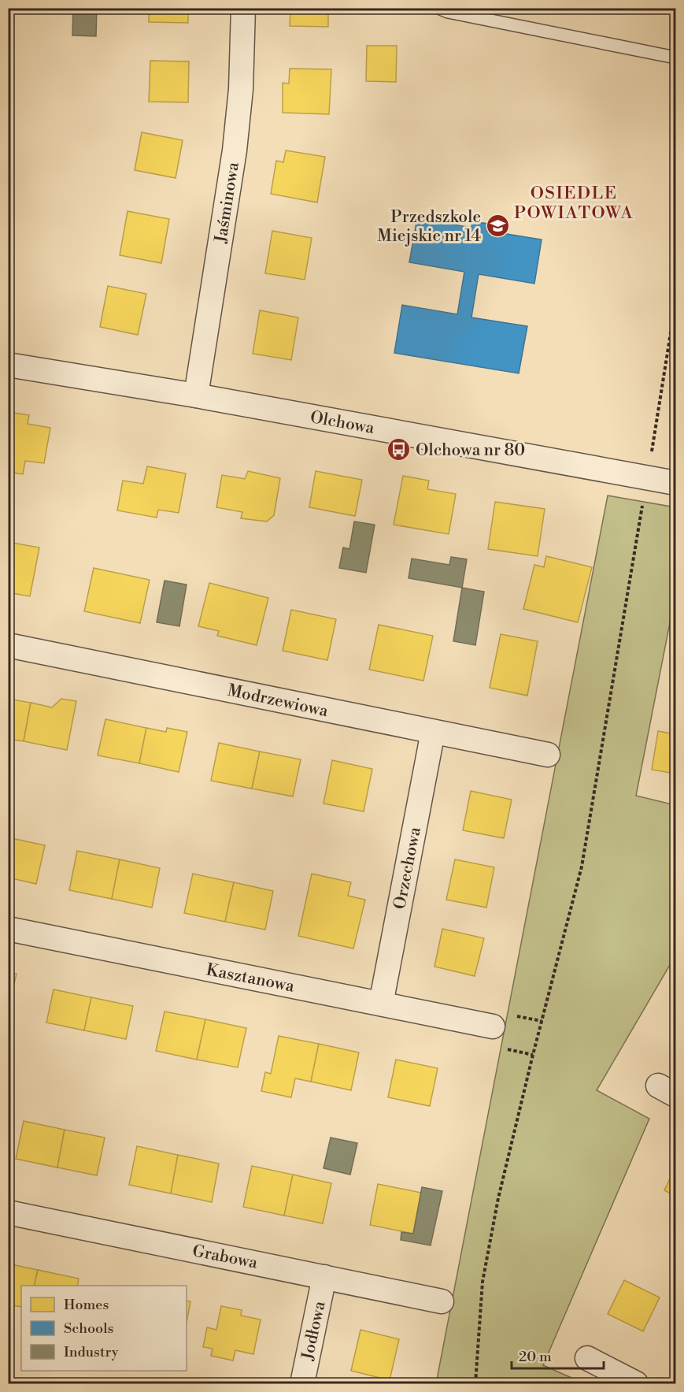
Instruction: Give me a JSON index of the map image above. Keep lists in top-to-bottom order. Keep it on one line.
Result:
{"streets":{"street":["Jaśminowa","Olchowa","Modrzewiowa","Orzechowa","Kasztanowa","Grabowa","Jodłowa"]},"crossings":[["Jaśminowa","Olchowa"],["Modrzewiowa","Orzechowa"],["Orzechowa","Kasztanowa"],["Grabowa","Jodłowa"]],"districts":["OSIEDLE POWIATOWA"],"places":{"school or university":["Przedszkole Miejskie nr 14"],"bus stop":["Olchowa nr 80"]},"legend":["Homes","Schools","Industry"],"scale_bar":"20 m"}
